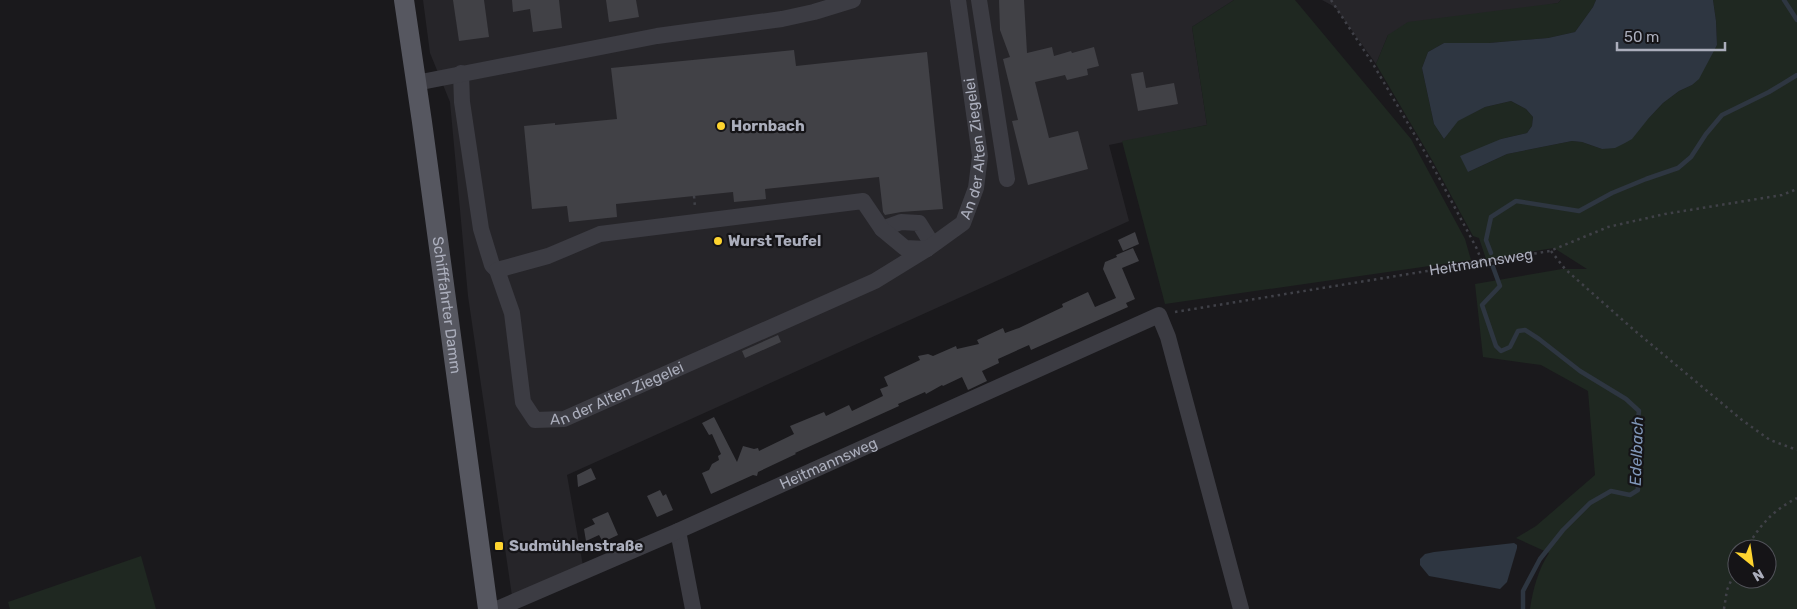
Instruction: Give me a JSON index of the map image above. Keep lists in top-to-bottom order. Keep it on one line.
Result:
{"streets":{"main road":["Schifffahrter Damm"],"street":["An der Alten Ziegelei","Heitmannsweg"]},"water":["Edelbach"],"places":{"other":["Hornbach","Wurst Teufel"],"transit":["Sudmühlenstraße"]},"scale_bar":"50 m","north":"bottom right"}
